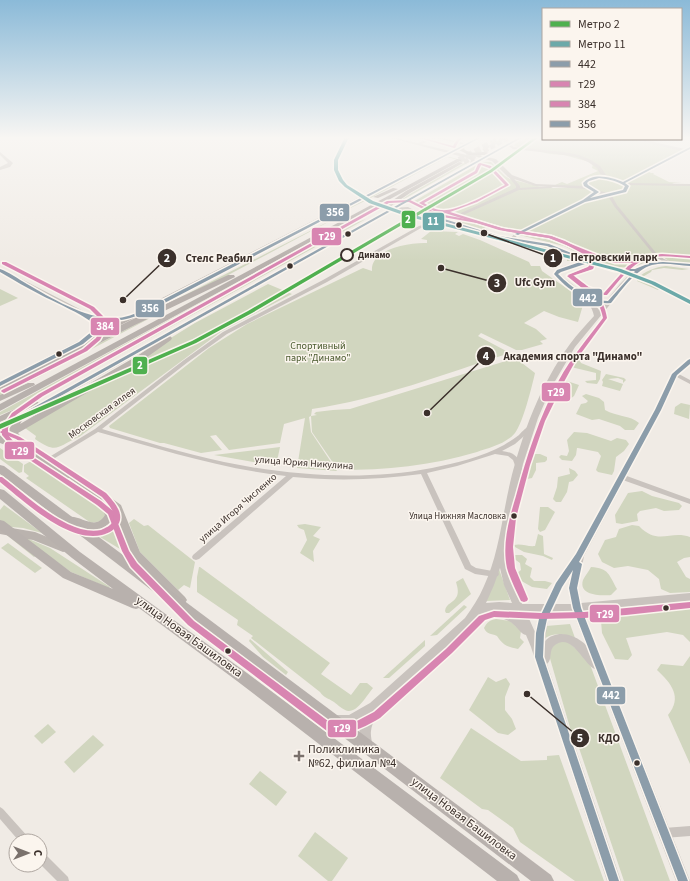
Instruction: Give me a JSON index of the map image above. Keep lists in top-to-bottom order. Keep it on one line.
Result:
{"streets":{"main road":["улица Новая Башиловка"],"street":["Московская аллея","улица Юрия Никулина","улица Игоря Численко"]},"crossings":[["Московская аллея","улица Юрия Никулина"],["улица Юрия Никулина","улица Игоря Численко"]],"parks":["Спортивный парк \"Динамо\""],"places":{"other":["Петровский парк","Динамо","Ufc Gym","Стелс Реабил","Академия спорта \"Динамо\"","Улица Нижняя Масловка","КДО"],"health":["Поликлиника №62, филиал №4"]},"lines":["metro line 2","metro line 11","transit line 442","transit line 384","transit line 356","transit line т29"],"legend":["Метро 2","Метро 11","442","т29","384","356"],"north":"right"}
